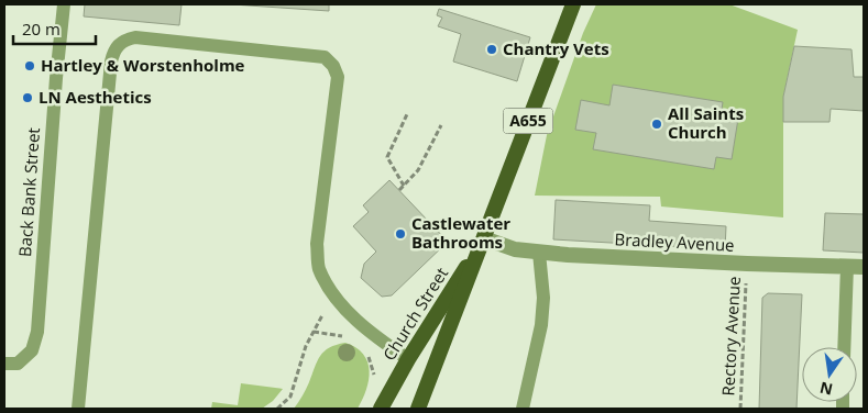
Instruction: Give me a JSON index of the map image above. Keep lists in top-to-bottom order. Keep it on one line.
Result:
{"streets":{"main road":["A655","Church Street"],"street":["Bradley Avenue"],"lane":["Back Bank Street"],"path":["Rectory Avenue"]},"crossings":[["Bradley Avenue","Church Street"],["Bradley Avenue","Rectory Avenue"]],"places":["Chantry Vets","Hartley & Worstenholme","LN Aesthetics","All Saints Church","Castlewater Bathrooms"],"scale_bar":"20 m","north":"bottom"}
